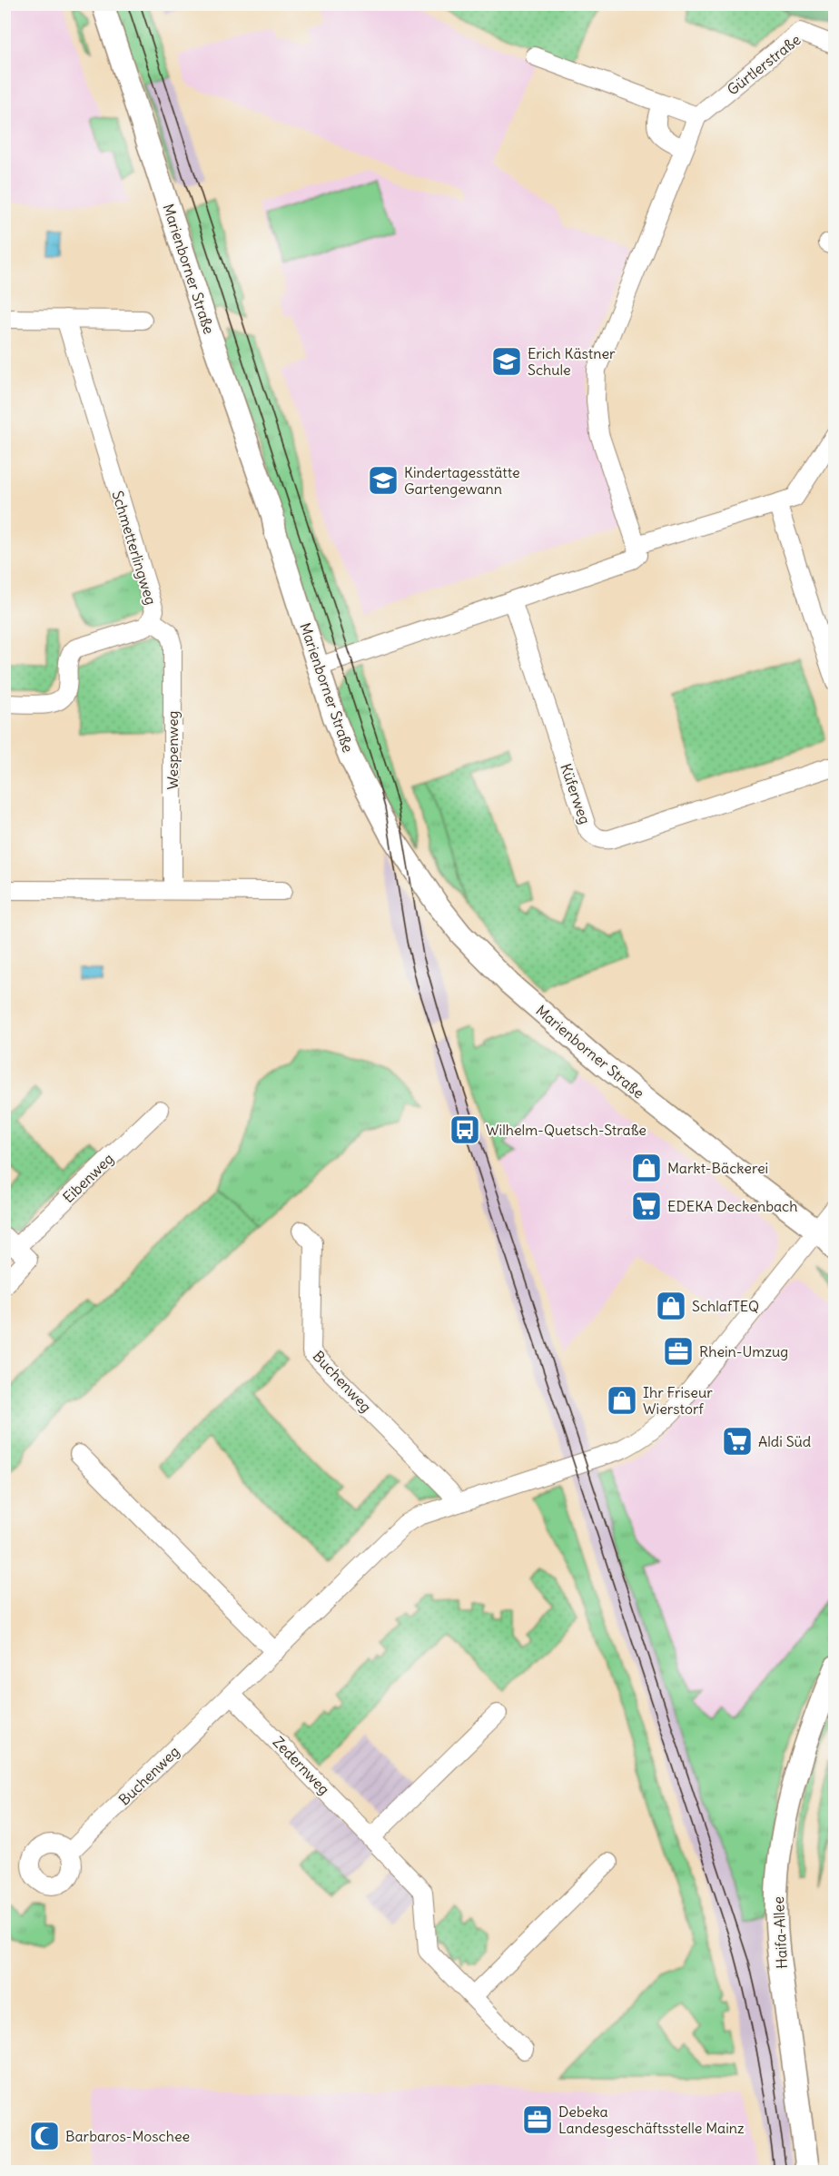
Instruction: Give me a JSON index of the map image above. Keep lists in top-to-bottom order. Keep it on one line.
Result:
{"streets":{"street":["Gürtlerstraße","Marienborner Straße","Schmetterlingweg","Wespenweg","Küferweg","Eibenweg","Buchenweg","Zedernweg","Haifa-Allee"]},"crossings":[["Marienborner Straße","Buchenweg"],["Schmetterlingweg","Wespenweg"],["Buchenweg","Zedernweg"]],"places":{"school or university":["Erich Kästner Schule","Kindertagesstätte Gartengewann"],"bus stop":["Wilhelm-Quetsch-Straße"],"shop":["Markt-Bäckerei","SchlafTEQ","Ihr Friseur Wierstorf"],"supermarket":["EDEKA Deckenbach","Aldi Süd"],"office":["Rhein-Umzug","Debeka Landesgeschäftsstelle Mainz"],"mosque":["Barbaros-Moschee"]}}
